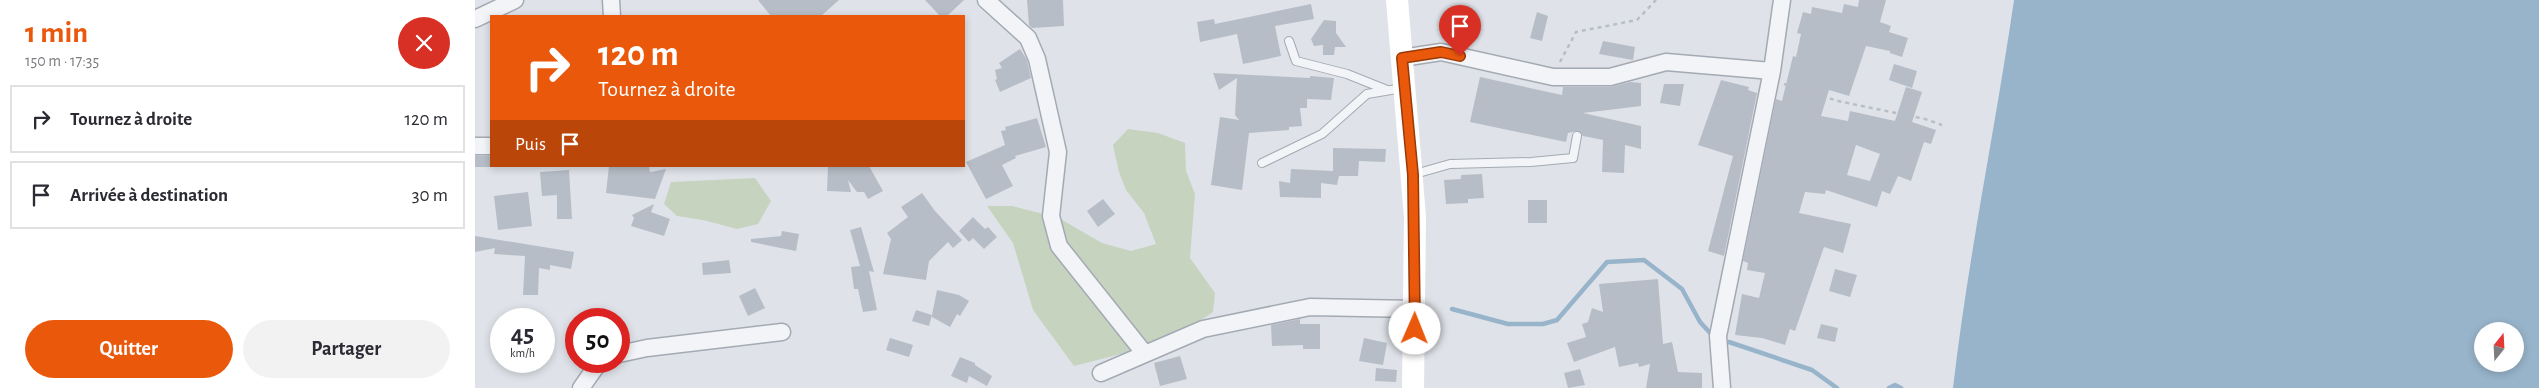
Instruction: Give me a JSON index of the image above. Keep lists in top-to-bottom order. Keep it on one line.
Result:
{"north":"top","page":{"heading":["1 min","150 m · 17:35"],"turn":["120 m","Tournez à droite"],"list":[{"name":"Tournez à droite","value":"120 m"},{"name":"Arrivée à destination","value":"30 m"}],"then":"Puis","speed":"45 km/h","limit":"50","buttons":["Quitter","Partager"]}}
